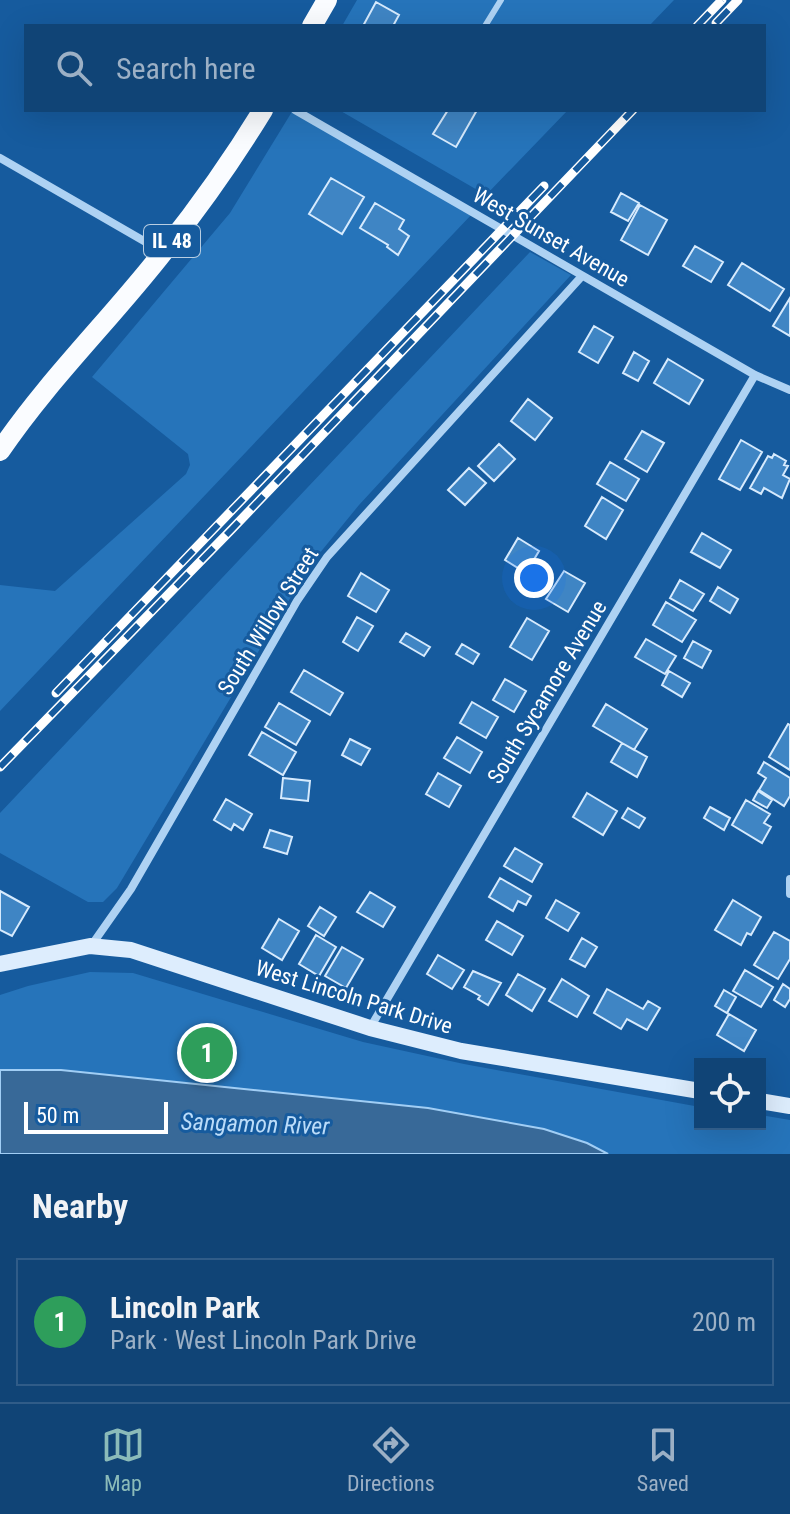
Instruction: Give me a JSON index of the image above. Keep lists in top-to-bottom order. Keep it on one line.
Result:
{"streets":{"main road":["IL 48"],"street":["West Sunset Avenue","South Willow Street","South Sycamore Avenue","West Lincoln Park Drive"]},"crossings":[["West Sunset Avenue","South Willow Street"],["West Sunset Avenue","South Sycamore Avenue"],["South Willow Street","West Lincoln Park Drive"],["South Sycamore Avenue","West Lincoln Park Drive"]],"water":["Sangamon River"],"scale_bar":"50 m","page":{"search":"Search here","pins":"1","scale":"50 m","heading":"Nearby","list":[{"mark":"1","name":"Lincoln Park","note":"Park · West Lincoln Park Drive","value":"200 m"}],"nav":["Map","Directions","Saved"]}}
